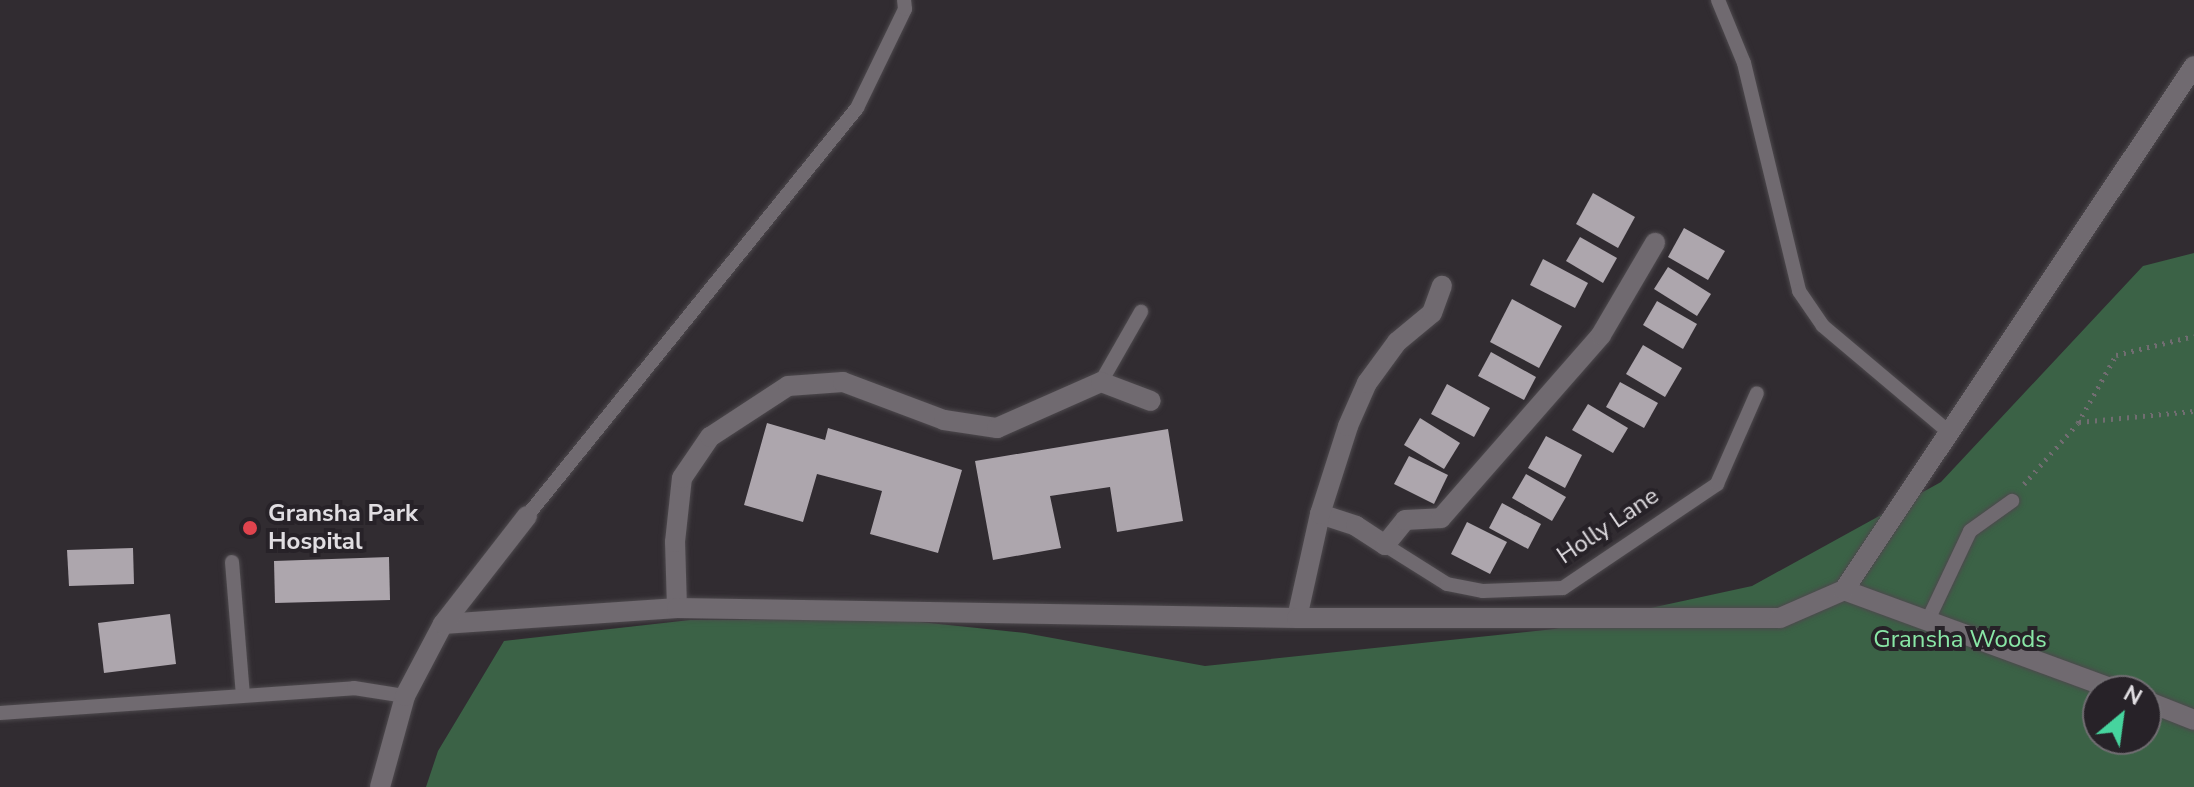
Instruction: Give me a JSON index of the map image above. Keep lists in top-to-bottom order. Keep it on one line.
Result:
{"streets":{"street":["Holly Lane"]},"parks":["Gransha Woods"],"places":["Gransha Park Hospital"],"north":"top right"}
